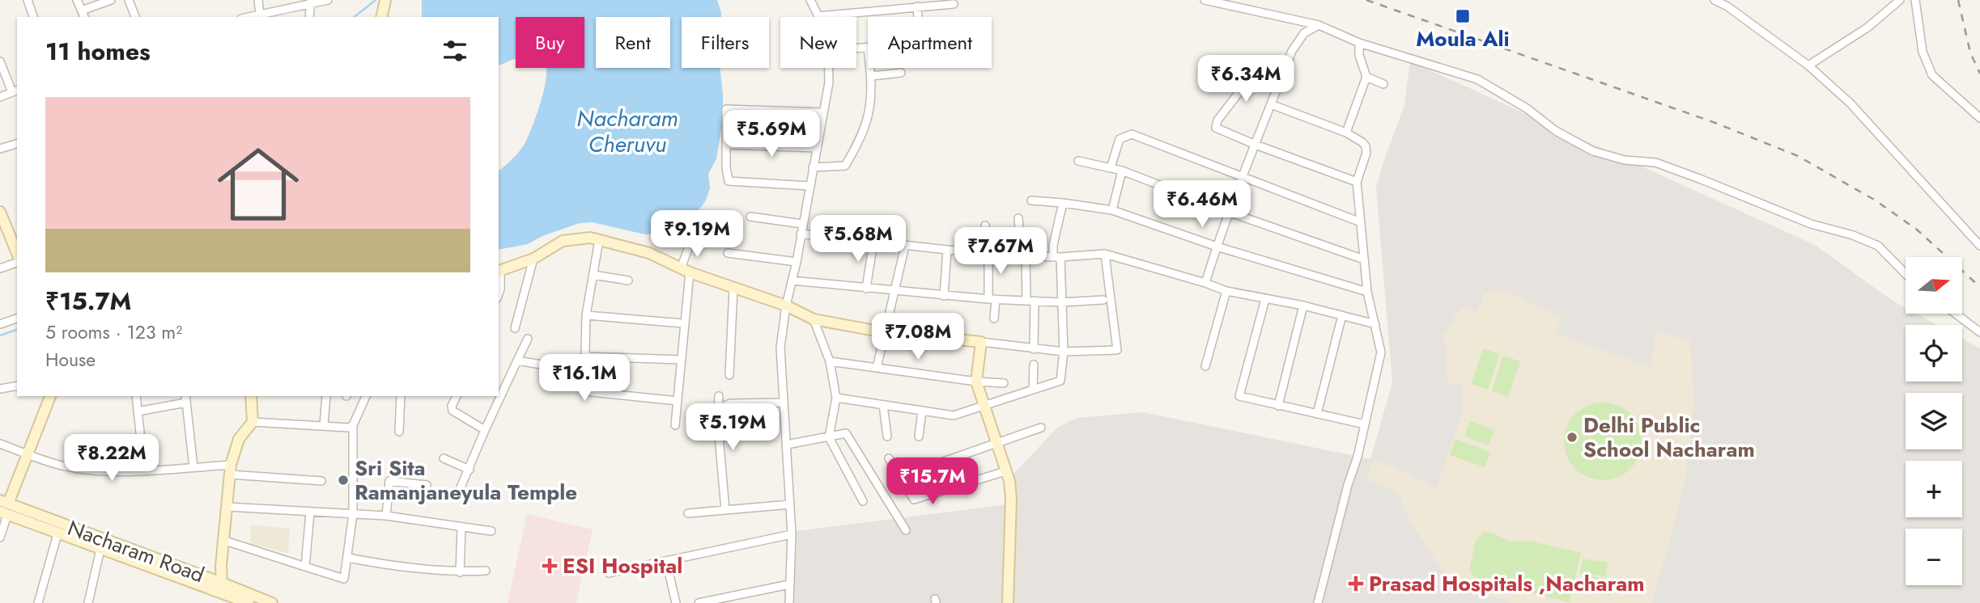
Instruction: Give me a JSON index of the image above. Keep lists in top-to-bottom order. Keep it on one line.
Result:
{"streets":{"street":["Nacharam Road"]},"water":["Nacharam Cheruvu"],"places":{"transit":["Moula Ali"],"other":["Delhi Public School Nacharam","Sri Sita Ramanjaneyula Temple"],"health":["ESI Hospital","Prasad Hospitals ,Nacharam"]},"north":"right","page":{"chip":["Buy","Rent","Filters","New","Apartment"],"heading":"11 homes","price":["₹6.34M","₹5.69M","₹6.46M","₹9.19M","₹5.68M","₹7.67M","₹7.08M","₹16.1M","₹5.19M","₹8.22M","₹15.7M"],"list":[{"name":"₹15.7M","note":"5 rooms · 123 m² · House"}],"map_buttons":["+","−"]}}
